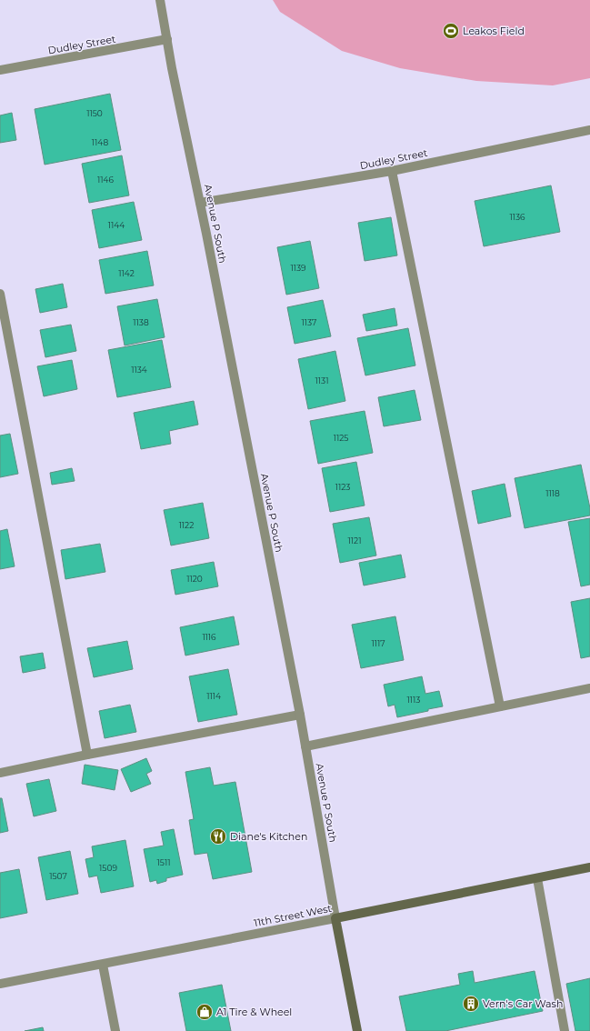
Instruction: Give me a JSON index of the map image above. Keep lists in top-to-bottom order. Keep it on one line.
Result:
{"streets":{"main road":["Avenue P South","11th Street West"],"street":["Dudley Street"]},"crossings":[["Dudley Street","Avenue P South"],["Avenue P South","11th Street West"]],"places":{"sports":["Leakos Field"],"restaurant":["Diane's Kitchen"],"building":["Vern's Car Wash"],"shop":["A1 Tire & Wheel"]},"house_numbers":["1150","1148","1146","1136","1144","1139","1142","1138","1137","1134","1131","1125","1123","1118","1122","1121","1120","1116","1117","1114","1113","1511","1509","1507"]}
